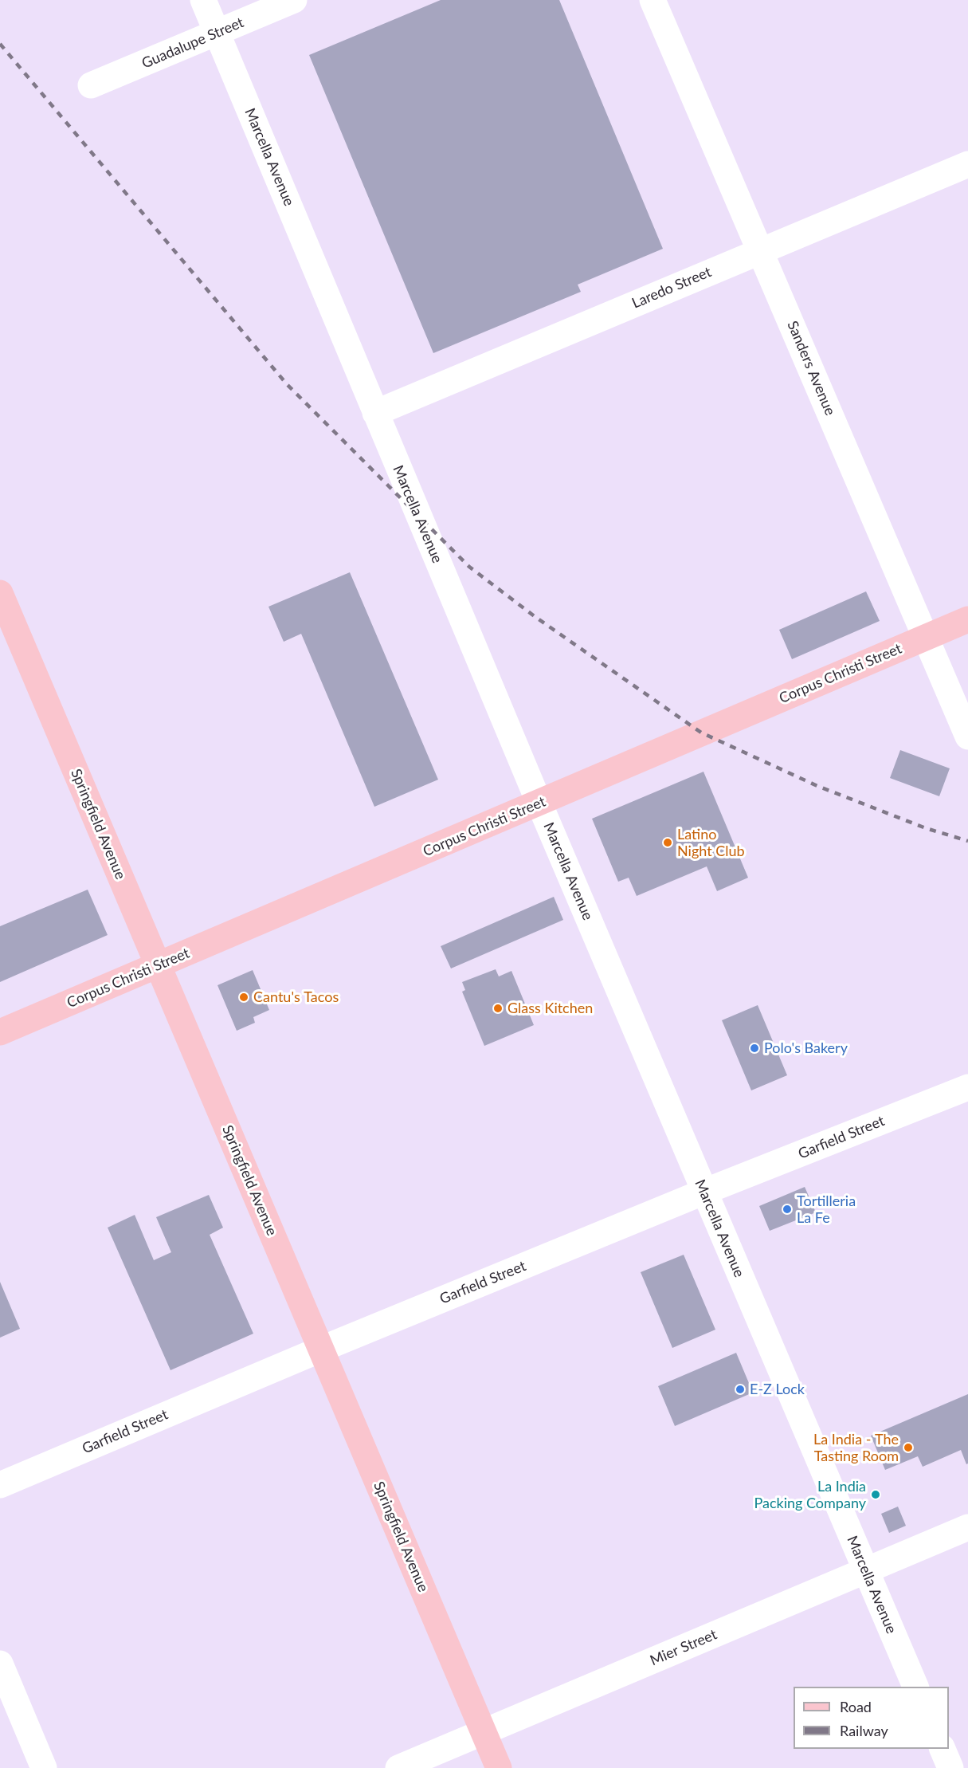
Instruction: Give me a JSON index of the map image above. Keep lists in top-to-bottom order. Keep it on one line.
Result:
{"streets":{"main road":["Corpus Christi Street","Springfield Avenue"],"street":["Guadalupe Street","Marcella Avenue","Laredo Street","Sanders Avenue","Garfield Street","Mier Street"]},"crossings":[["Guadalupe Street","Marcella Avenue"],["Marcella Avenue","Laredo Street"],["Marcella Avenue","Corpus Christi Street"],["Marcella Avenue","Garfield Street"],["Marcella Avenue","Mier Street"],["Laredo Street","Sanders Avenue"],["Sanders Avenue","Corpus Christi Street"],["Corpus Christi Street","Springfield Avenue"],["Springfield Avenue","Garfield Street"],["Springfield Avenue","Mier Street"]],"places":["Latino Night Club","Cantu's Tacos","Glass Kitchen","Polo's Bakery","Tortilleria La Fe","E-Z Lock","La India - The Tasting Room","La India Packing Company"],"legend":["Road","Railway"]}
